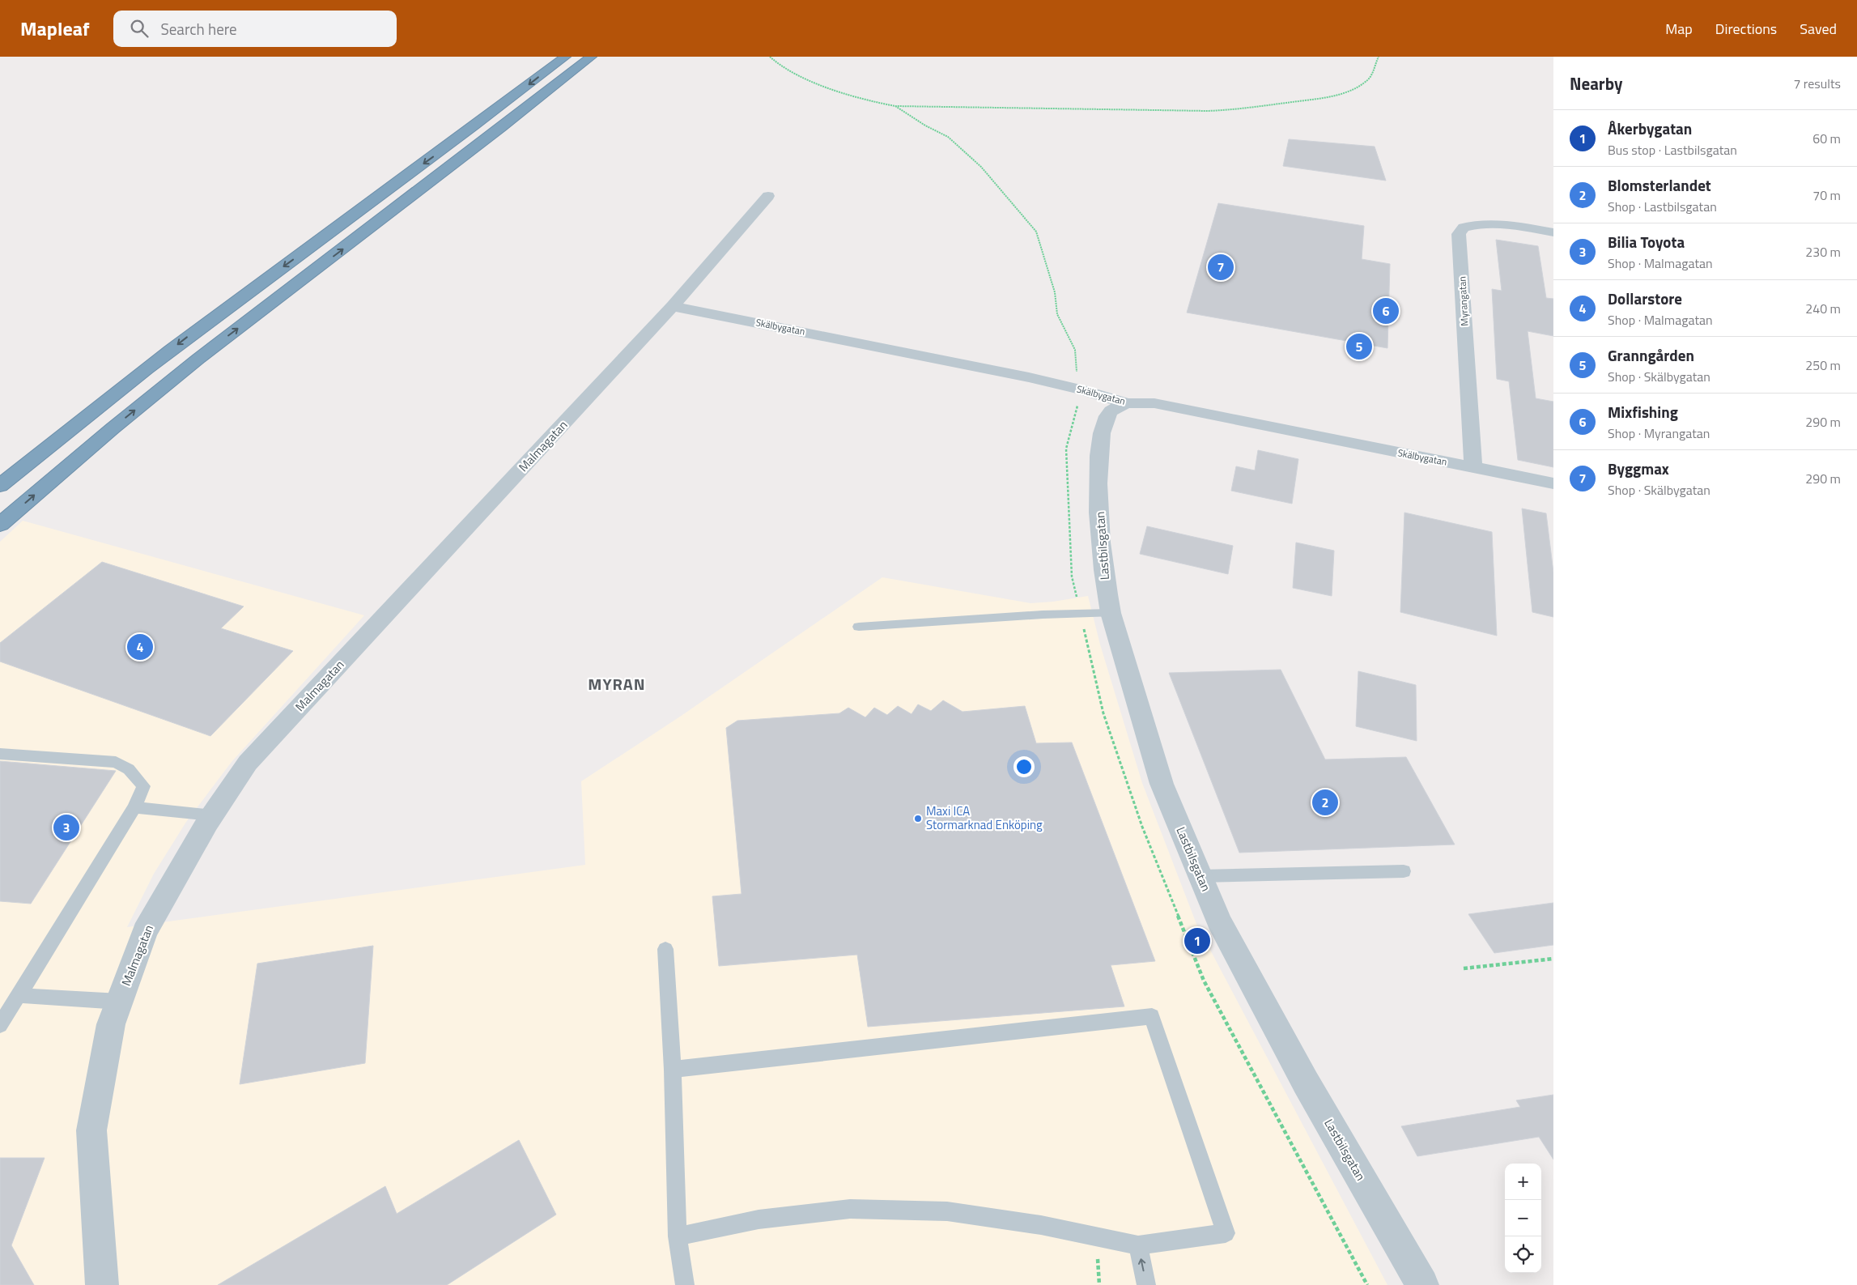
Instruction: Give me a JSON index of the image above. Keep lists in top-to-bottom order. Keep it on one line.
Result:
{"streets":{"street":["Myrangatan","Skälbygatan","Malmagatan","Lastbilsgatan"]},"crossings":[["Myrangatan","Skälbygatan"],["Skälbygatan","Malmagatan"],["Skälbygatan","Lastbilsgatan"]],"districts":["MYRAN"],"places":["Maxi ICA Stormarknad Enköping"],"page":{"header":"Mapleaf","search":"Search here","nav":["Map","Directions","Saved"],"heading":["Nearby","7 results"],"list":[{"mark":"1","name":"Åkerbygatan","note":"Bus stop · Lastbilsgatan","value":"60 m"},{"mark":"2","name":"Blomsterlandet","note":"Shop · Lastbilsgatan","value":"70 m"},{"mark":"3","name":"Bilia Toyota","note":"Shop · Malmagatan","value":"230 m"},{"mark":"4","name":"Dollarstore","note":"Shop · Malmagatan","value":"240 m"},{"mark":"5","name":"Granngården","note":"Shop · Skälbygatan","value":"250 m"},{"mark":"6","name":"Mixfishing","note":"Shop · Myrangatan","value":"290 m"},{"mark":"7","name":"Byggmax","note":"Shop · Skälbygatan","value":"290 m"}],"pins":["7","6","5","4","2","3","1"],"map_buttons":["+","−"]}}
